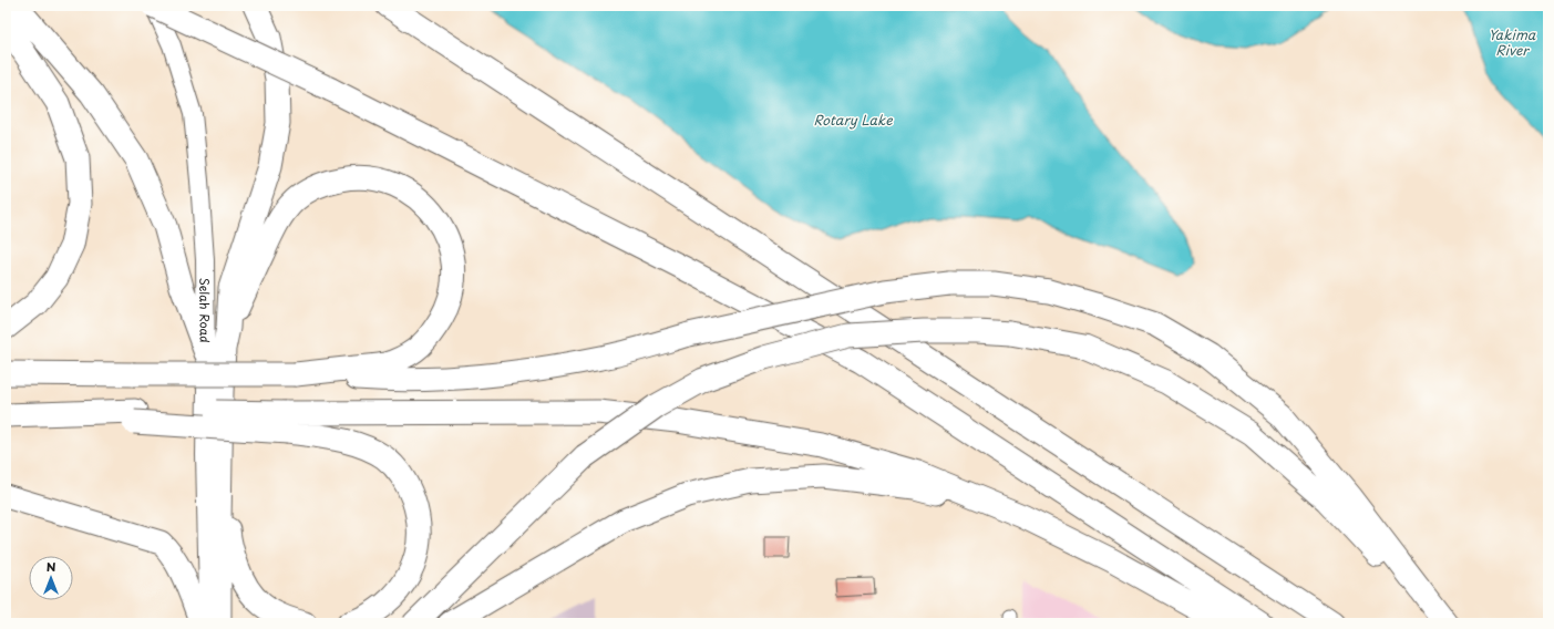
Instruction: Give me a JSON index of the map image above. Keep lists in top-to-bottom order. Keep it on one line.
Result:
{"streets":{"main road":["Selah Road"]},"water":["Yakima River","Rotary Lake"],"north":"top"}
